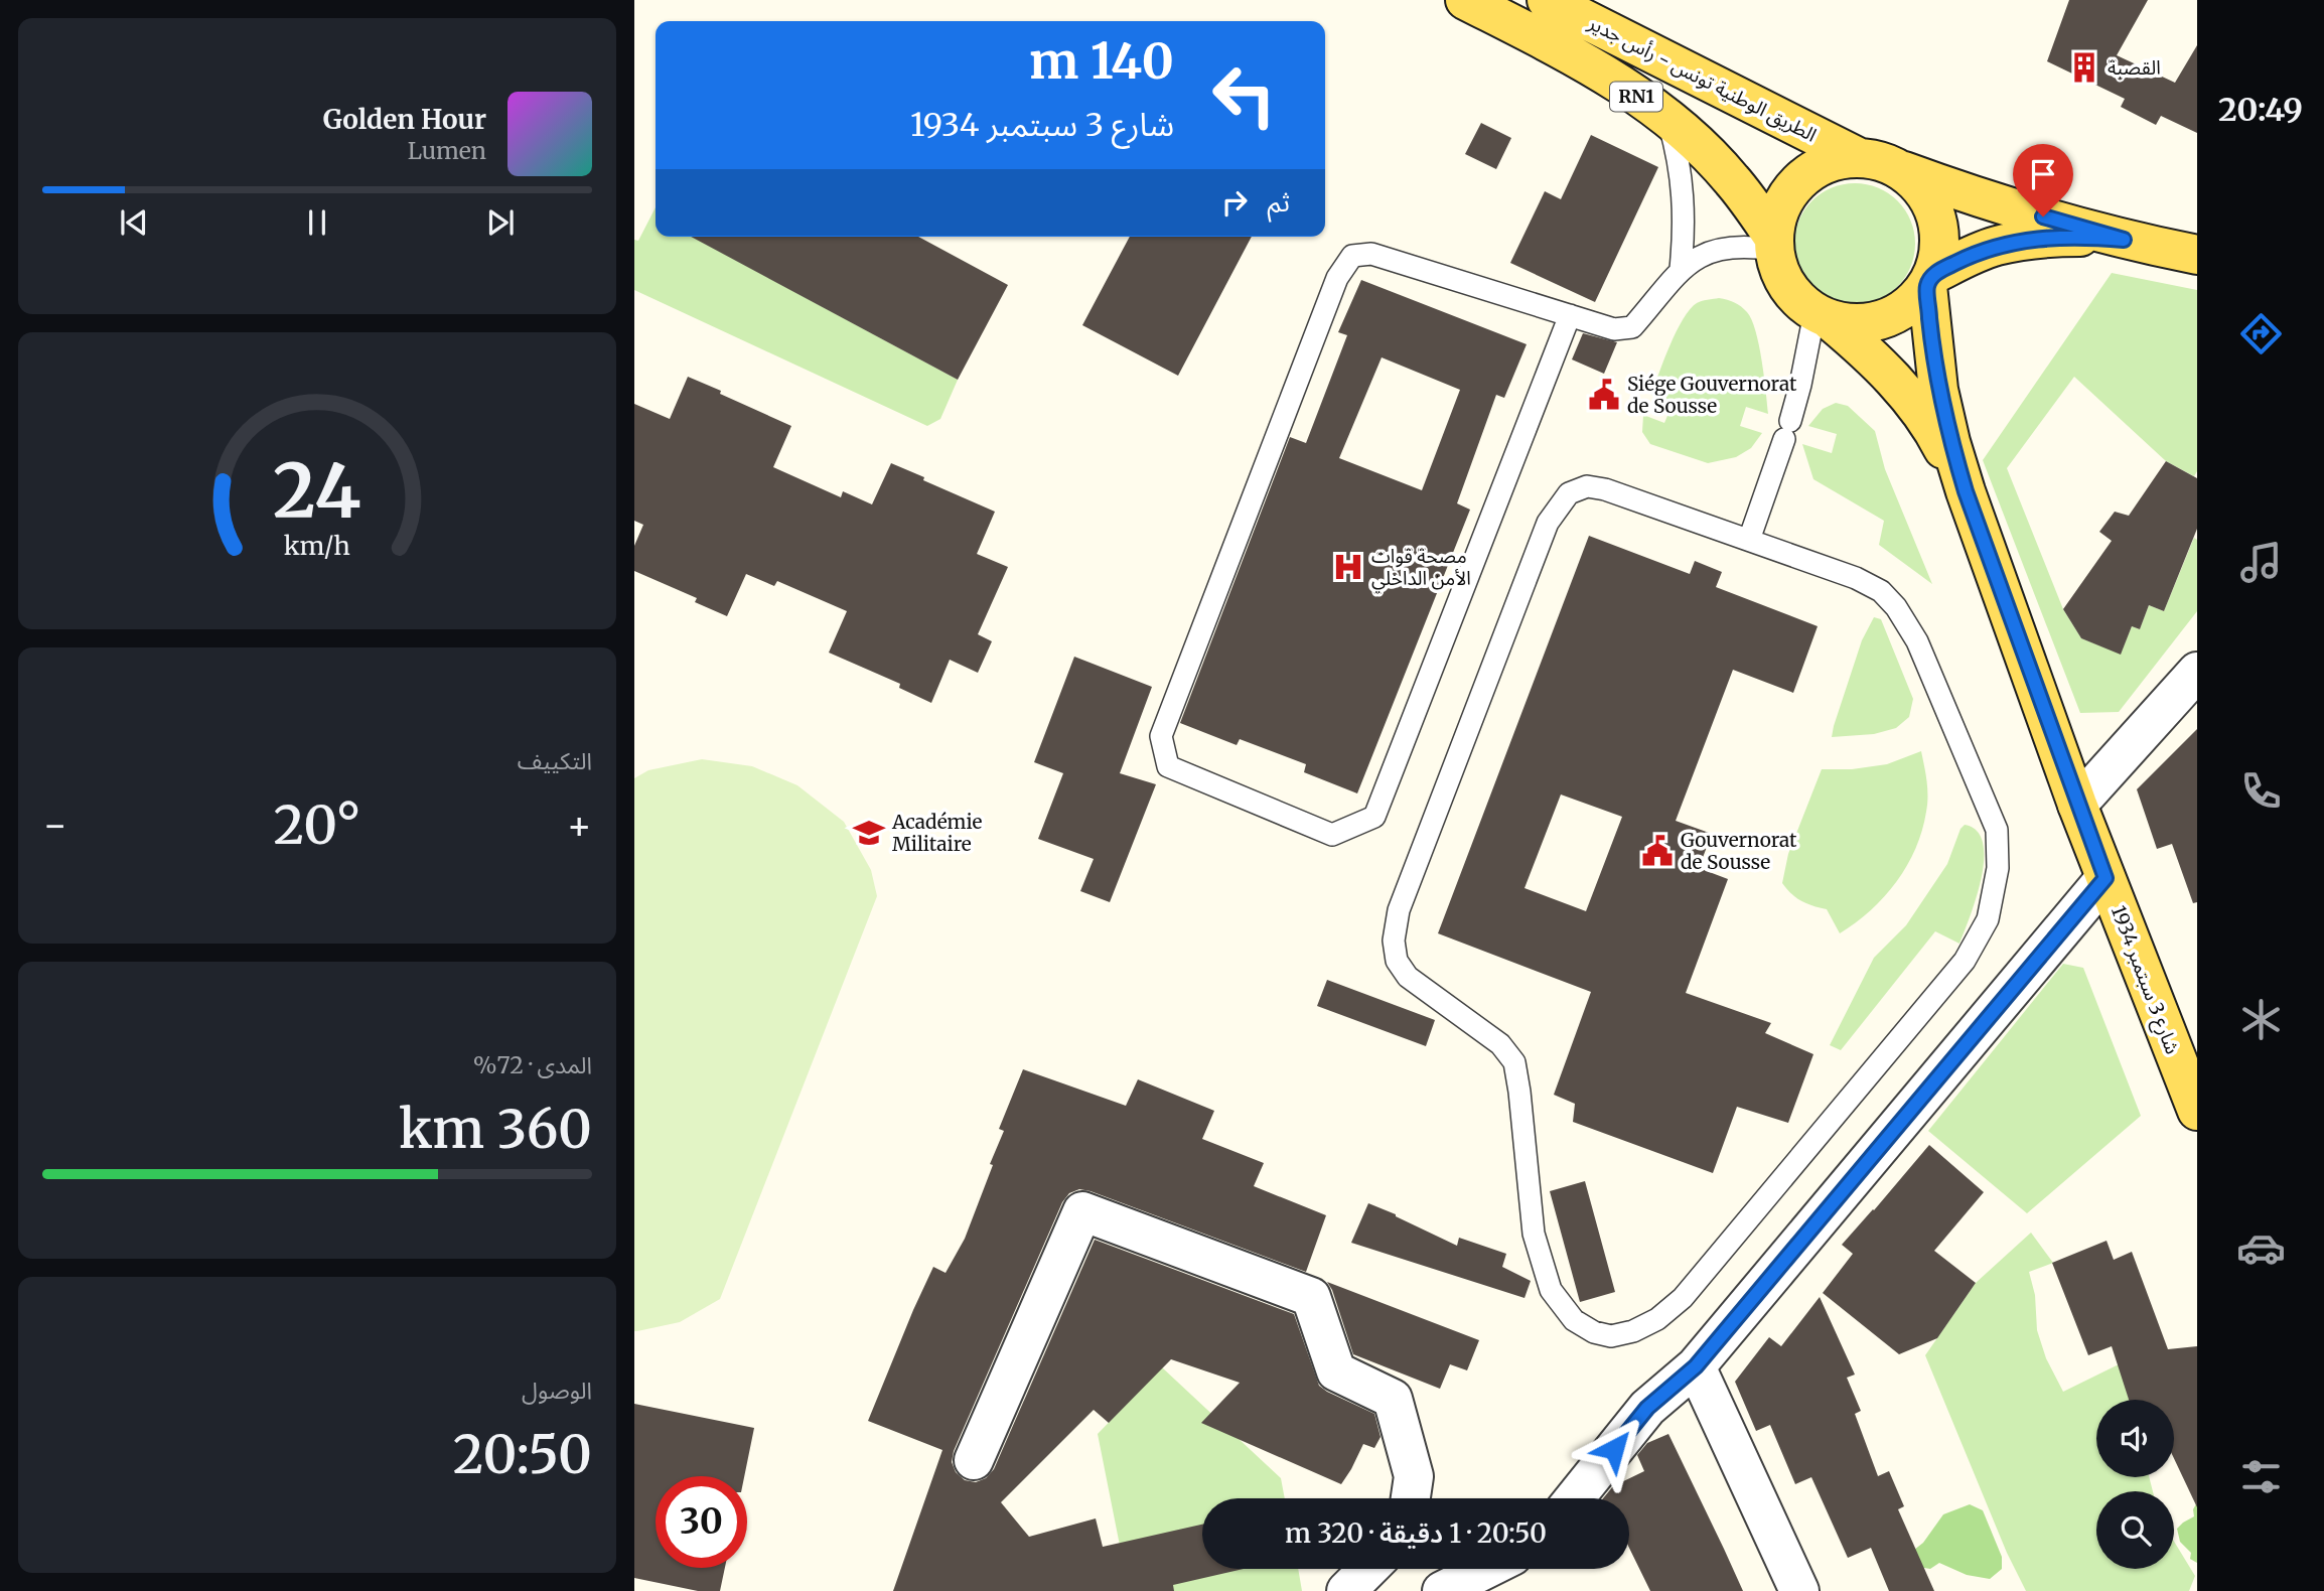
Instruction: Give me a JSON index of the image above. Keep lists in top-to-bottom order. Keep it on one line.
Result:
{"streets":{"main road":["الطريق الوطنية تونس - رأس جدير","RN1","شارع 3 سبتمبر 1934"]},"crossings":[["الطريق الوطنية تونس - رأس جدير","RN1"],["الطريق الوطنية تونس - رأس جدير","شارع 3 سبتمبر 1934"],["RN1","شارع 3 سبتمبر 1934"]],"places":{"building":["القصبة"],"public building":["Siége Gouvernorat de Sousse","Gouvernorat de Sousse"],"hospital":["مصحة قوات الأمن الداخلي"],"school or university":["Académie Militaire"]},"page":{"tabs":"20:49","turn":["140 m","شارع 3 سبتمبر 1934"],"song":["Golden Hour","Lumen"],"then":"ثم","tile":["التكييف",["المدى · 72%","360 km"],["الوصول","20:50"]],"heat":["−","20°","+"],"limit":"30","trip":"20:50 · 1 دقيقة · 320 m","gauge":["24","km/h"]}}
